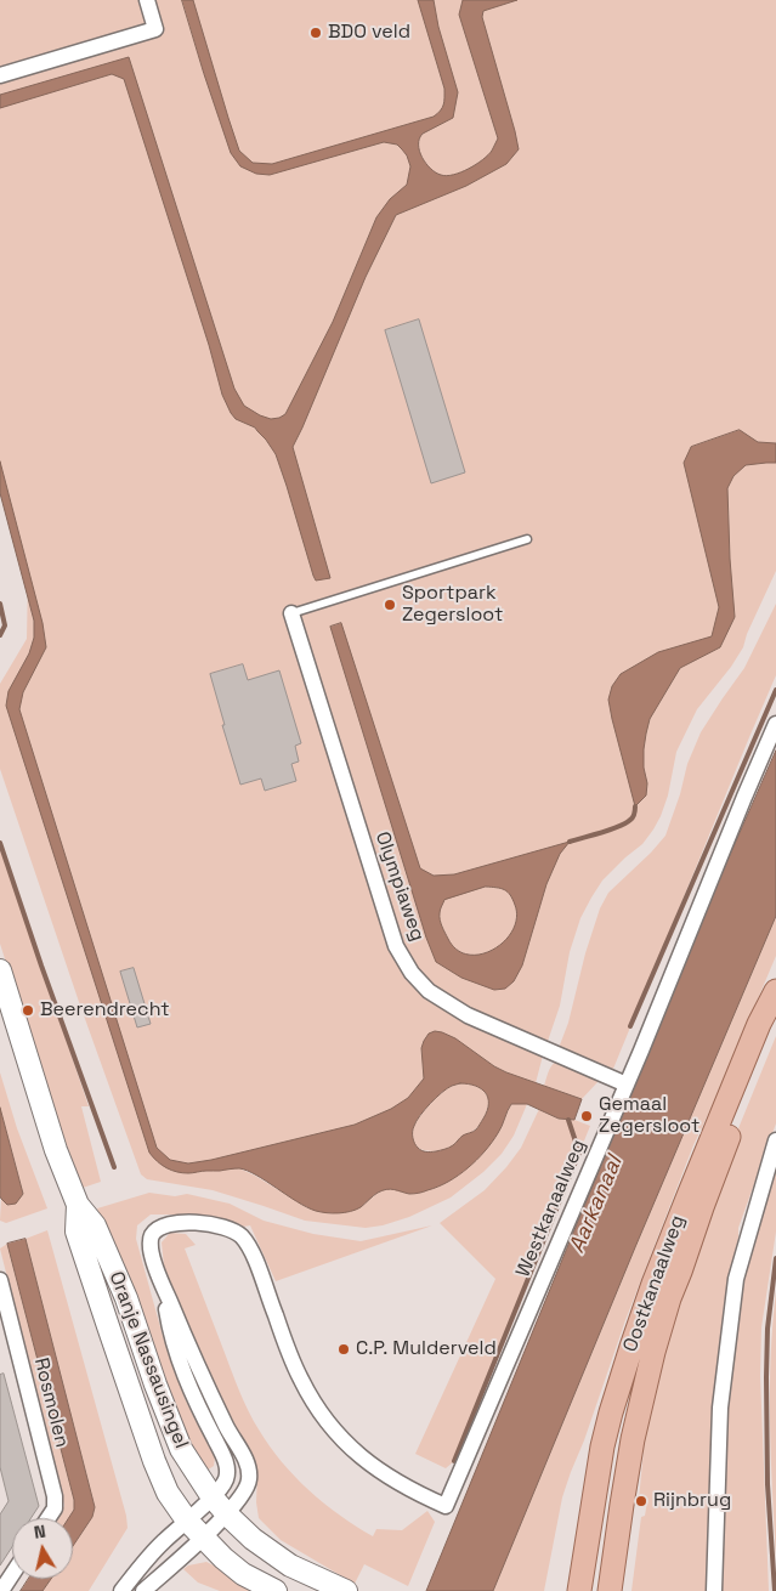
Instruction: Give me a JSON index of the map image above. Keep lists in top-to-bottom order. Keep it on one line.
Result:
{"streets":{"main road":["Oostkanaalweg","Oranje Nassausingel"],"street":["Olympiaweg","Westkanaalweg","Rosmolen"]},"crossings":[["Olympiaweg","Westkanaalweg"]],"water":["Aarkanaal"],"places":["BDO veld","Sportpark Zegersloot","Beerendrecht","Gemaal Zegersloot","C.P. Mulderveld","Rijnbrug"],"north":"top"}
